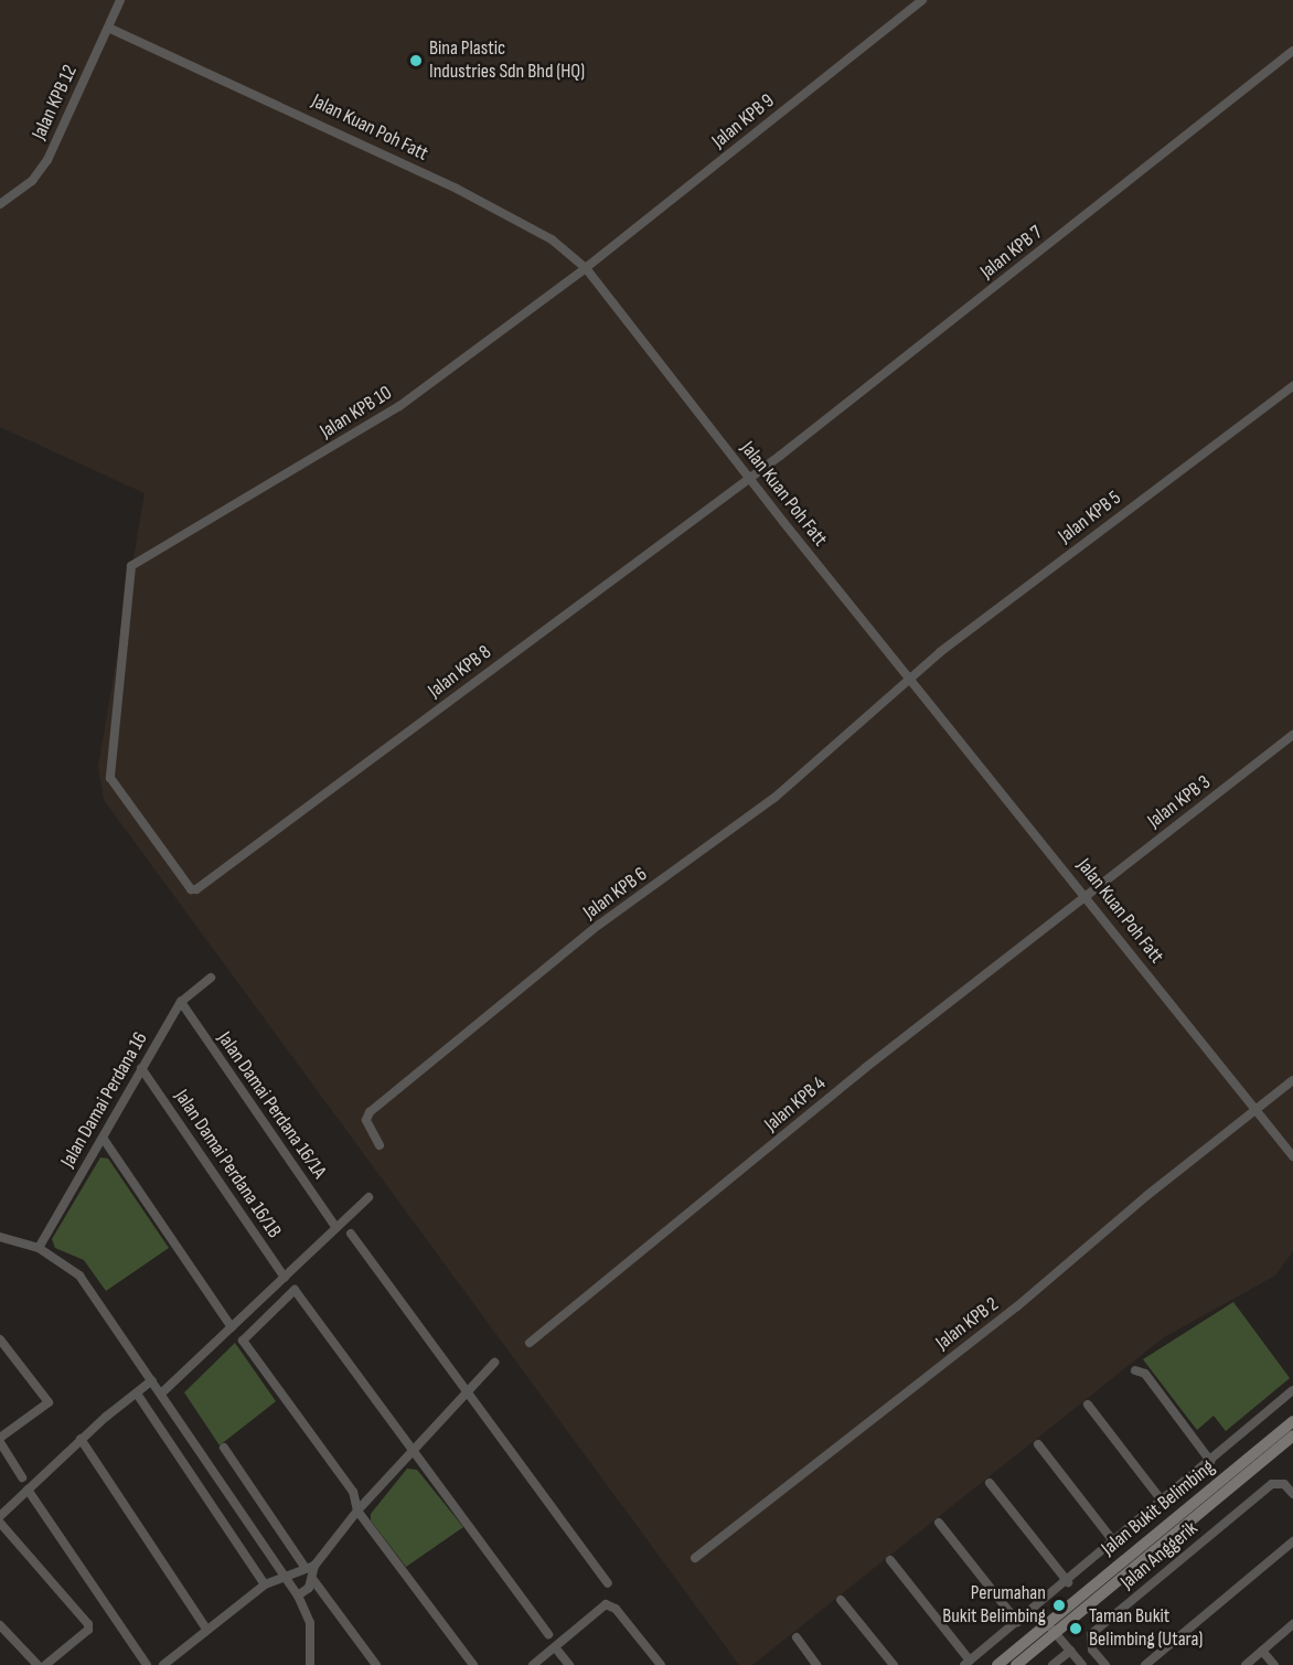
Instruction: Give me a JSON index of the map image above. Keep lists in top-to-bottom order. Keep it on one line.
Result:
{"streets":{"main road":["Jalan Bukit Belimbing"],"street":["Jalan KPB 12","Jalan KPB 9","Jalan Kuan Poh Fatt","Jalan KPB 7","Jalan KPB 10","Jalan KPB 5","Jalan KPB 8","Jalan KPB 3","Jalan KPB 6","Jalan Damai Perdana 16","Jalan KPB 4","Jalan Damai Perdana 16/1A","Jalan Damai Perdana 16/1B","Jalan KPB 2","Jalan Anggerik"]},"crossings":[["Jalan KPB 12","Jalan Kuan Poh Fatt"],["Jalan KPB 9","Jalan Kuan Poh Fatt"],["Jalan KPB 9","Jalan KPB 10"],["Jalan Kuan Poh Fatt","Jalan KPB 7"],["Jalan Kuan Poh Fatt","Jalan KPB 10"],["Jalan Kuan Poh Fatt","Jalan KPB 5"],["Jalan Kuan Poh Fatt","Jalan KPB 8"],["Jalan Kuan Poh Fatt","Jalan KPB 3"],["Jalan Kuan Poh Fatt","Jalan KPB 6"],["Jalan Kuan Poh Fatt","Jalan KPB 4"],["Jalan Kuan Poh Fatt","Jalan KPB 2"],["Jalan KPB 7","Jalan KPB 8"],["Jalan KPB 10","Jalan KPB 8"],["Jalan KPB 5","Jalan KPB 6"],["Jalan KPB 3","Jalan KPB 4"],["Jalan Damai Perdana 16","Jalan Damai Perdana 16/1A"],["Jalan Damai Perdana 16","Jalan Damai Perdana 16/1B"]],"places":["Bina Plastic Industries Sdn Bhd (HQ)","Perumahan Bukit Belimbing","Taman Bukit Belimbing (Utara)"]}
